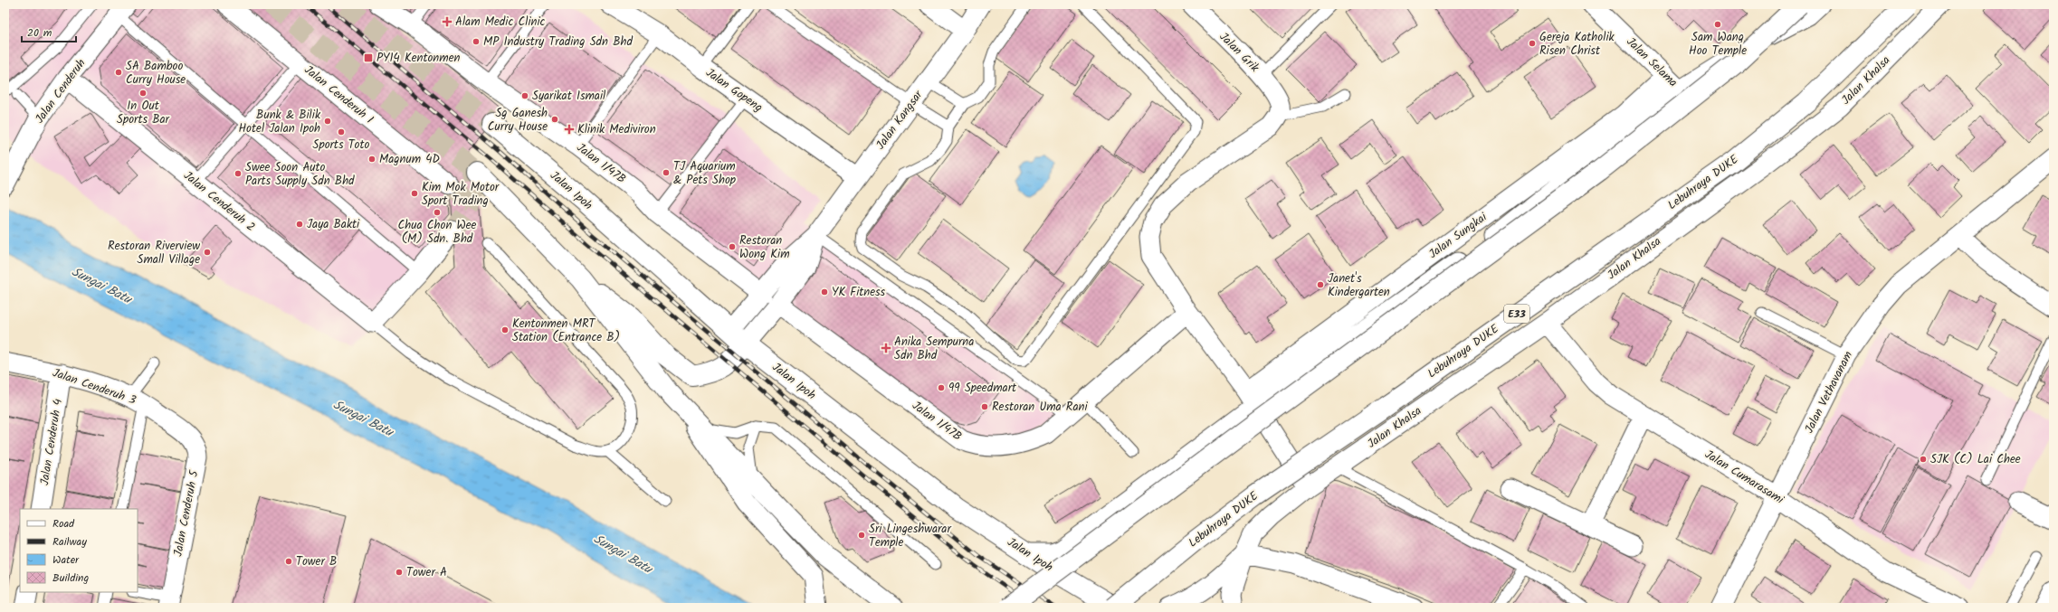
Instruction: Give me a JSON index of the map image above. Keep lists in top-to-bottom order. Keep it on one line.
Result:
{"streets":{"main road":["Lebuhraya DUKE","Jalan Ipoh","E33"],"street":["Jalan Grik","Jalan Selama","Jalan Khalsa","Jalan Gopeng","Jalan Cenderuh","Jalan Cenderuh 1","Jalan Kangsar","Jalan 1/47B","Jalan Cenderuh 2","Jalan Sungkai","Jalan Cenderuh 3","Jalan Vethavanam","Jalan Cenderuh 4","Jalan Cumarasami","Jalan Cenderuh 5"]},"crossings":[["Jalan Selama","Jalan Sungkai"],["Jalan Khalsa","Jalan Cumarasami"],["Jalan Gopeng","Jalan Kangsar"],["Jalan Cenderuh","Jalan Cenderuh 2"],["Jalan Kangsar","Jalan 1/47B"],["Jalan Kangsar","Jalan Ipoh"],["Jalan Cenderuh 3","Jalan Cenderuh 4"],["Jalan Cenderuh 3","Jalan Cenderuh 5"],["Jalan Vethavanam","Jalan Cumarasami"]],"water":["Sungai Batu"],"places":{"health":["Alam Medic Clinic","Klinik Mediviron","Anika Sempurna Sdn Bhd"],"other":["Sam Wang Hoo Temple","MP Industry Trading Sdn Bhd","Gereja Katholik Risen Christ","SA Bamboo Curry House","In Out Sports Bar","Syarikat Ismail","Sg Ganesh Curry House","Bunk & Bilik Hotel Jalan Ipoh","Sports Toto","Magnum 4D","TJ Aquarium & Pets Shop","Swee Soon Auto Parts Supply Sdn Bhd","Kim Mok Motor Sport Trading","Chua Chon Wee (M) Sdn. Bhd","Jaya Bakti","Restoran Wong Kim","Restoran Riverview Small Village","Janet's Kindergarten","YK Fitness","Kentonmen MRT Station (Entrance B)","99 Speedmart","Restoran Uma Rani","SJK (C) Lai Chee","Sri Lingeshwarar Temple","Tower B","Tower A"],"transit":["PY14 Kentonmen"]},"legend":["Road","Railway","Water","Building"],"scale_bar":"20 m"}
